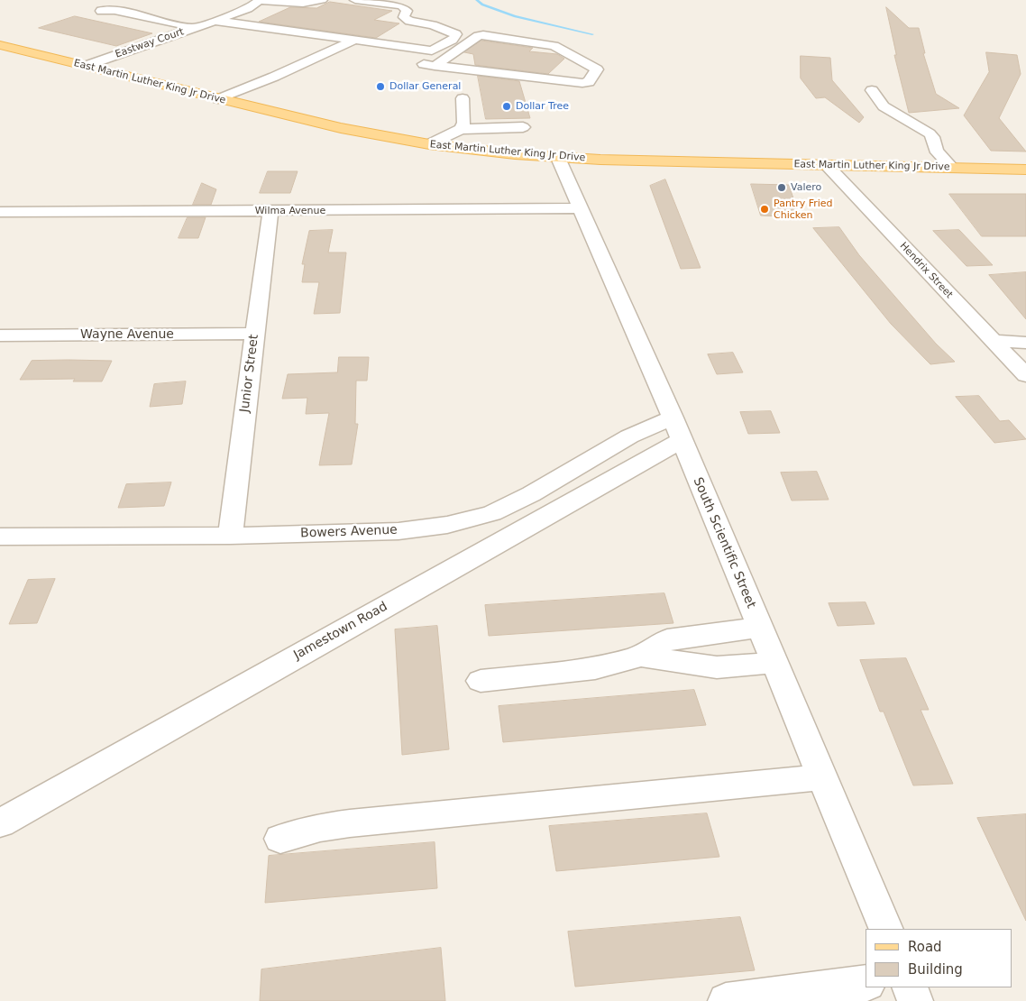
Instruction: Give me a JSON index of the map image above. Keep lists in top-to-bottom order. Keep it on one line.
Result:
{"streets":{"main road":["East Martin Luther King Jr Drive"],"street":["Eastway Court","Wilma Avenue","Hendrix Street","Wayne Avenue","Junior Street","Bowers Avenue","South Scientific Street","Jamestown Road"]},"crossings":[["Eastway Court","East Martin Luther King Jr Drive"],["East Martin Luther King Jr Drive","Hendrix Street"],["East Martin Luther King Jr Drive","South Scientific Street"],["Wilma Avenue","Junior Street"],["Wilma Avenue","South Scientific Street"],["Wayne Avenue","Junior Street"],["Junior Street","Bowers Avenue"],["Bowers Avenue","South Scientific Street"],["Bowers Avenue","Jamestown Road"],["South Scientific Street","Jamestown Road"]],"places":["Dollar General","Dollar Tree","Valero","Pantry Fried Chicken"],"legend":["Road","Building"]}
